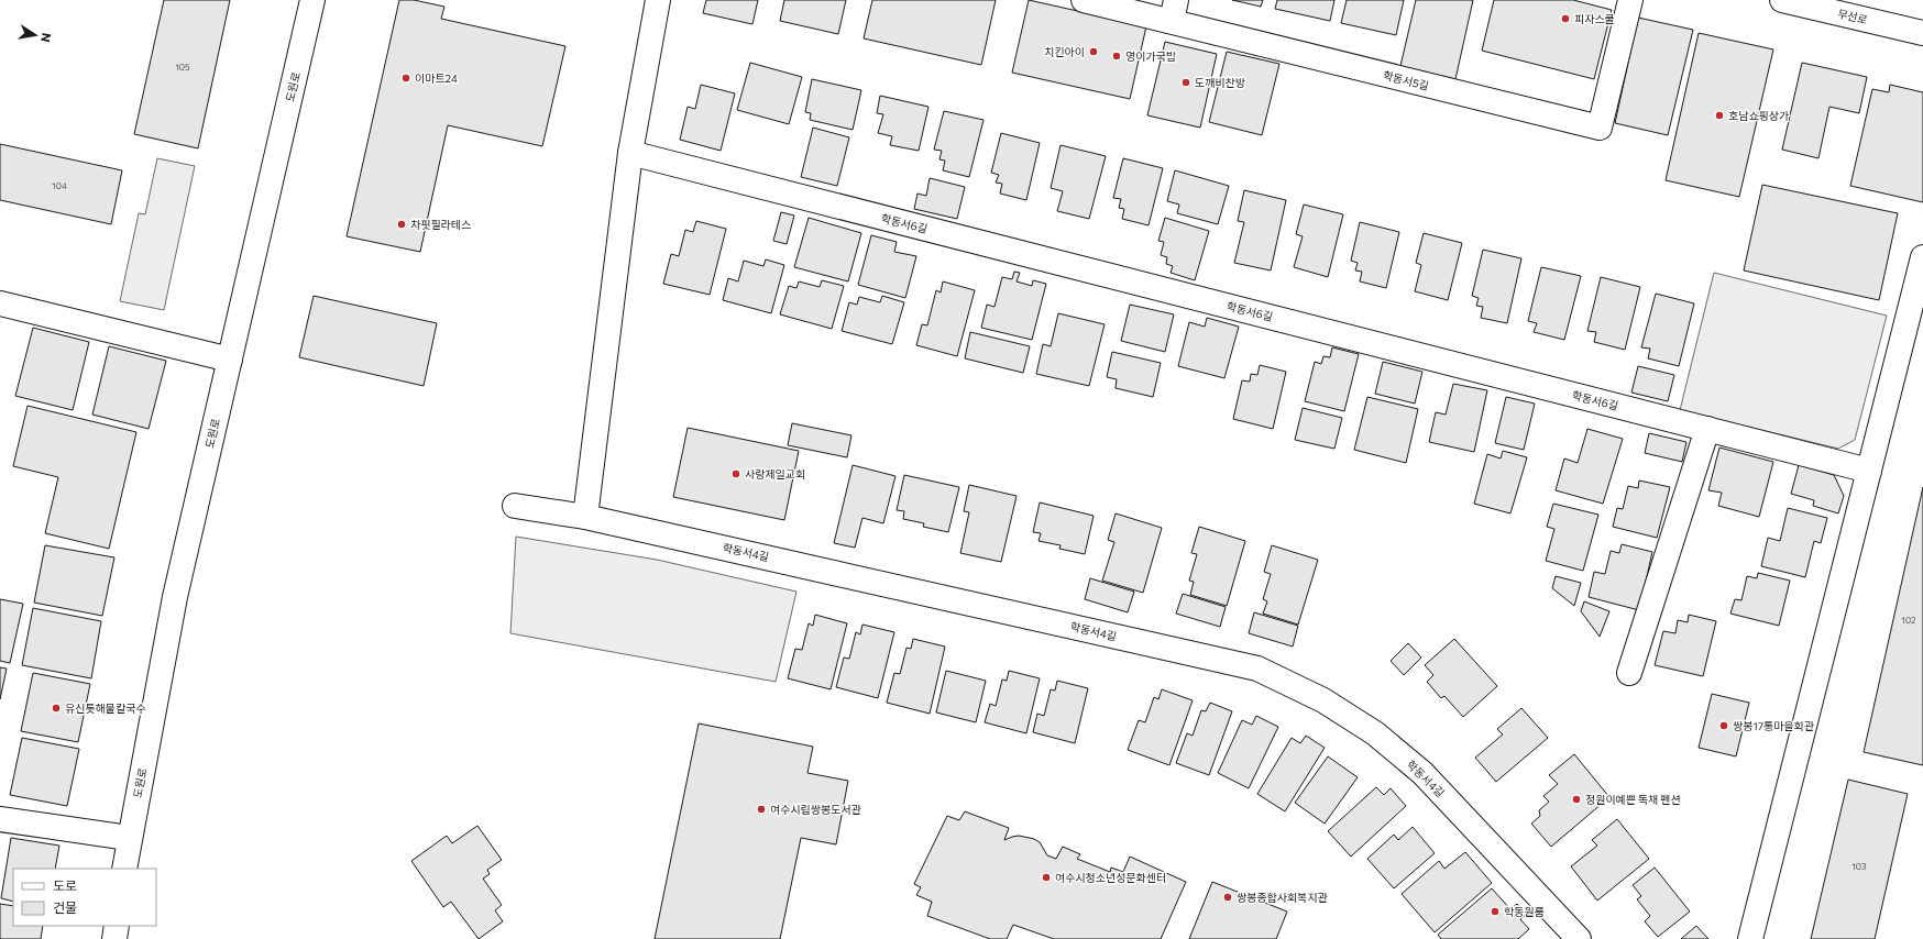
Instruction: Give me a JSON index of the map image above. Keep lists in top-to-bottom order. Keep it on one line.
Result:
{"streets":{"street":["무선로","학동서5길","도원로","학동서6길","학동서4길"]},"places":["피자스쿨","치킨아이","영이가국밥","이마트24","도깨비찬방","호남쇼핑상가","차핏필라테스","사랑제일교회","유신톳해물칼국수","쌍봉17통마을회관","정원이예쁜 독채 펜션","여수시립쌍봉도서관","여수시청소년성문화센터","쌍봉종합사회복지관","학동원룸"],"house_numbers":["105","104","102","103"],"legend":["도로","건물"],"north":"right"}
